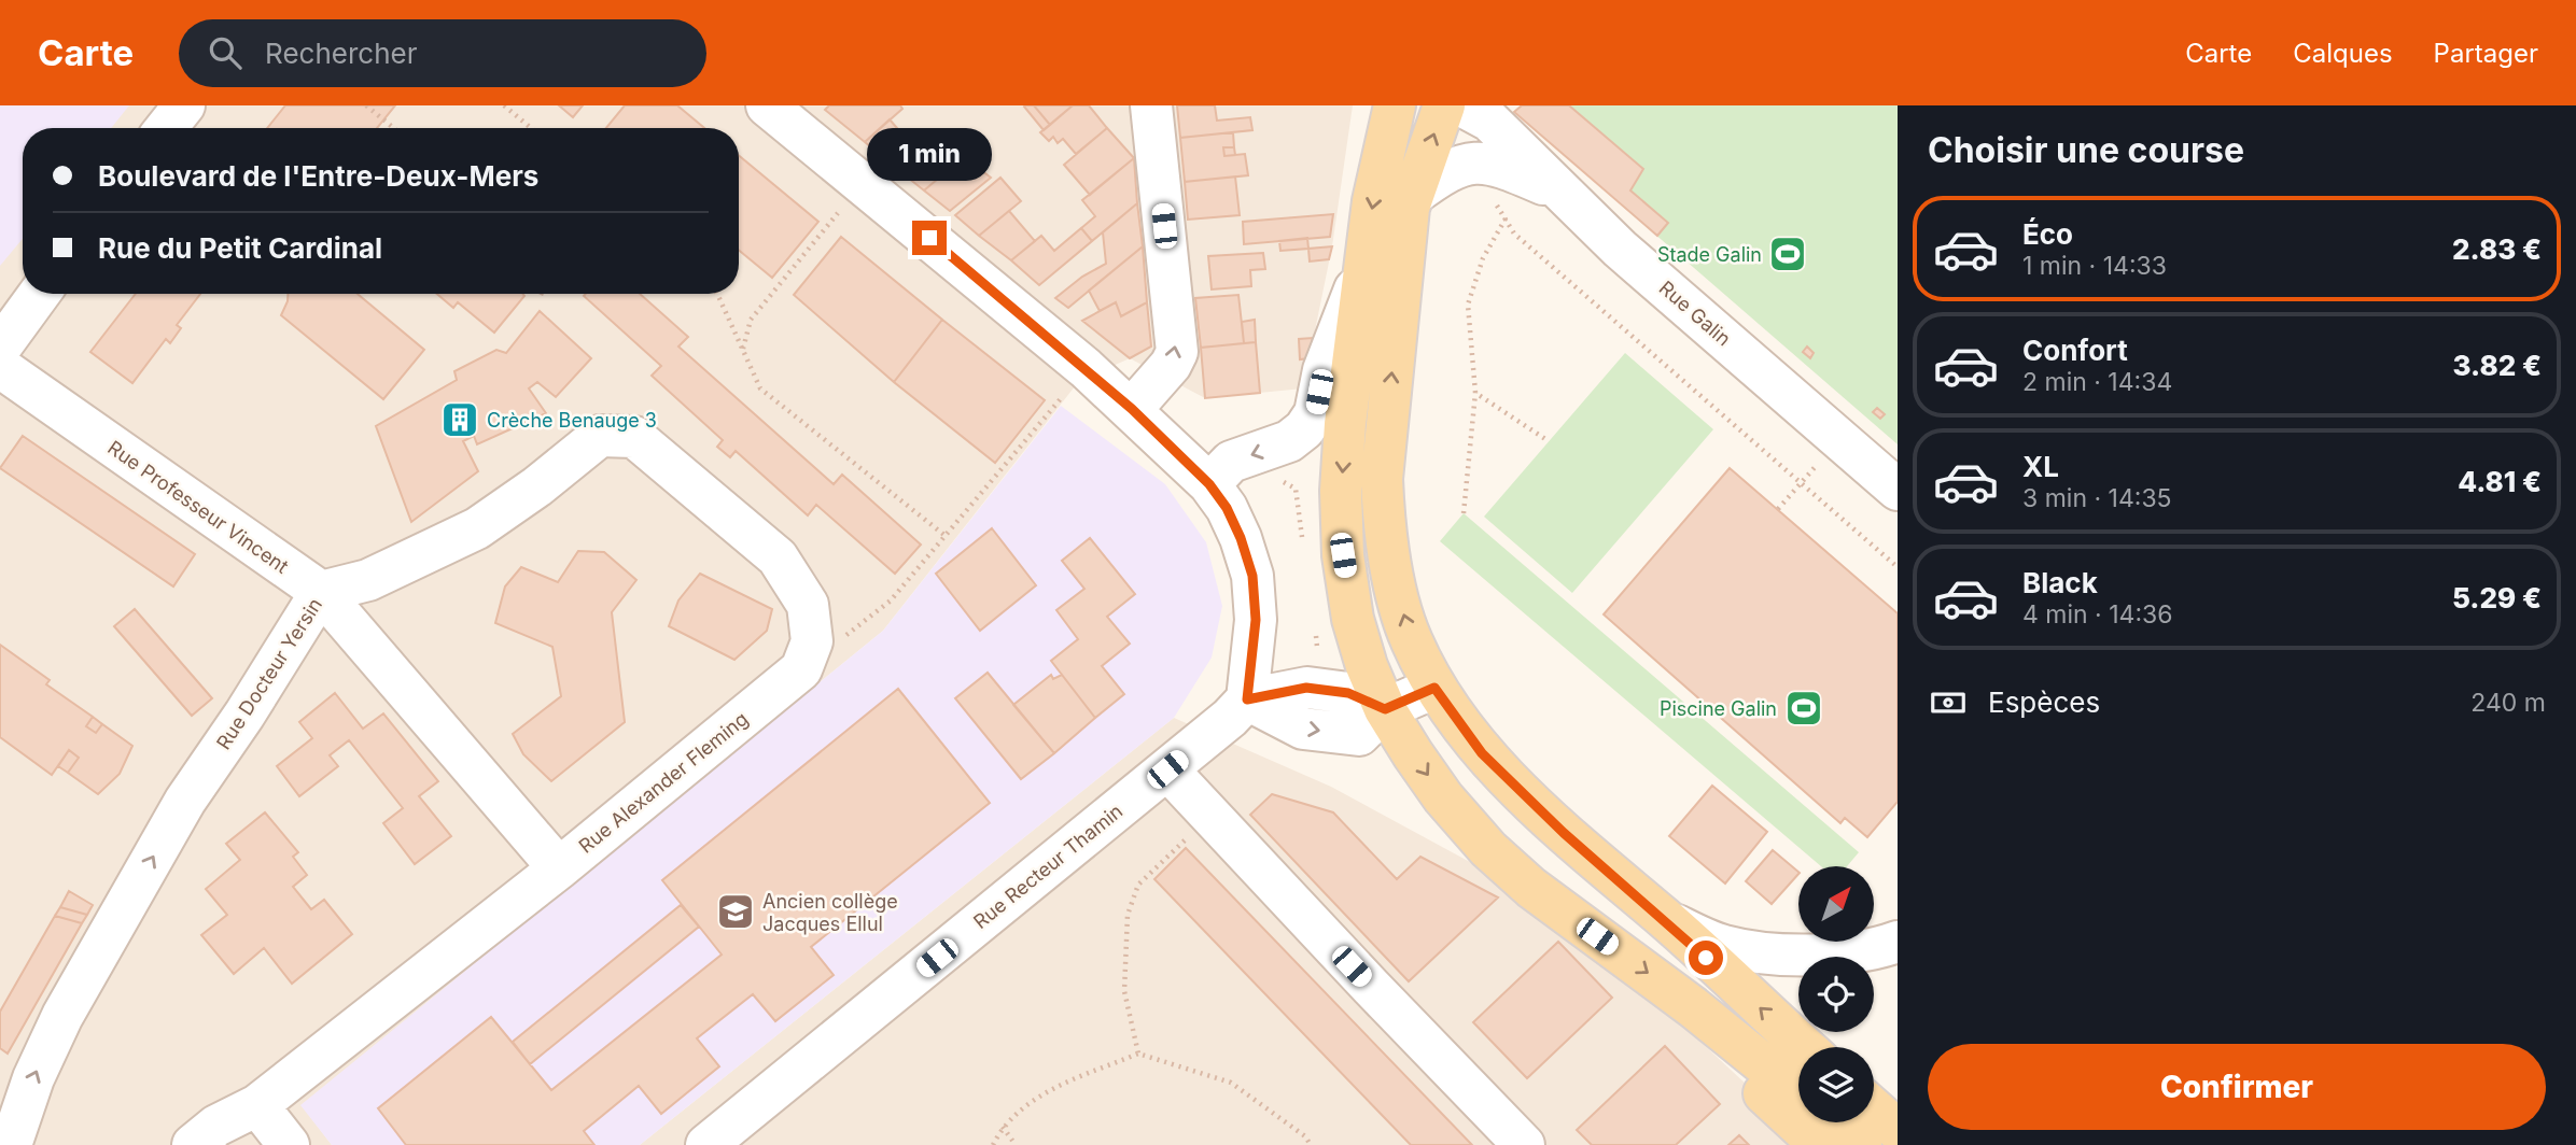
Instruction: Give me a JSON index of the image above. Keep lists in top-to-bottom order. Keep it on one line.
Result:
{"streets":{"street":["Rue Galin","Rue Professeur Vincent","Rue Docteur Yersin","Rue Alexander Fleming","Rue Recteur Thamin"]},"crossings":[["Rue Professeur Vincent","Rue Docteur Yersin"],["Rue Professeur Vincent","Rue Alexander Fleming"],["Rue Docteur Yersin","Rue Alexander Fleming"]],"one_way":["Rue Docteur Yersin"],"places":{"sports":["Stade Galin","Piscine Galin"],"building":["Crèche Benauge 3"],"school or university":["Ancien collège Jacques Ellul"]},"north":"top right","page":{"header":"Carte","search":"Rechercher","nav":["Carte","Calques","Partager"],"heading":"Choisir une course","bubble":"1 min","banner":["Boulevard de l'Entre-Deux-Mers","Rue du Petit Cardinal"],"list":[{"name":"Éco","note":"1 min · 14:33","value":"2.83 €"},{"name":"Confort","note":"2 min · 14:34","value":"3.82 €"},{"name":"XL","note":"3 min · 14:35","value":"4.81 €"},{"name":"Black","note":"4 min · 14:36","value":"5.29 €"}],"pay":["Espèces","240 m"],"buttons":"Confirmer"}}
